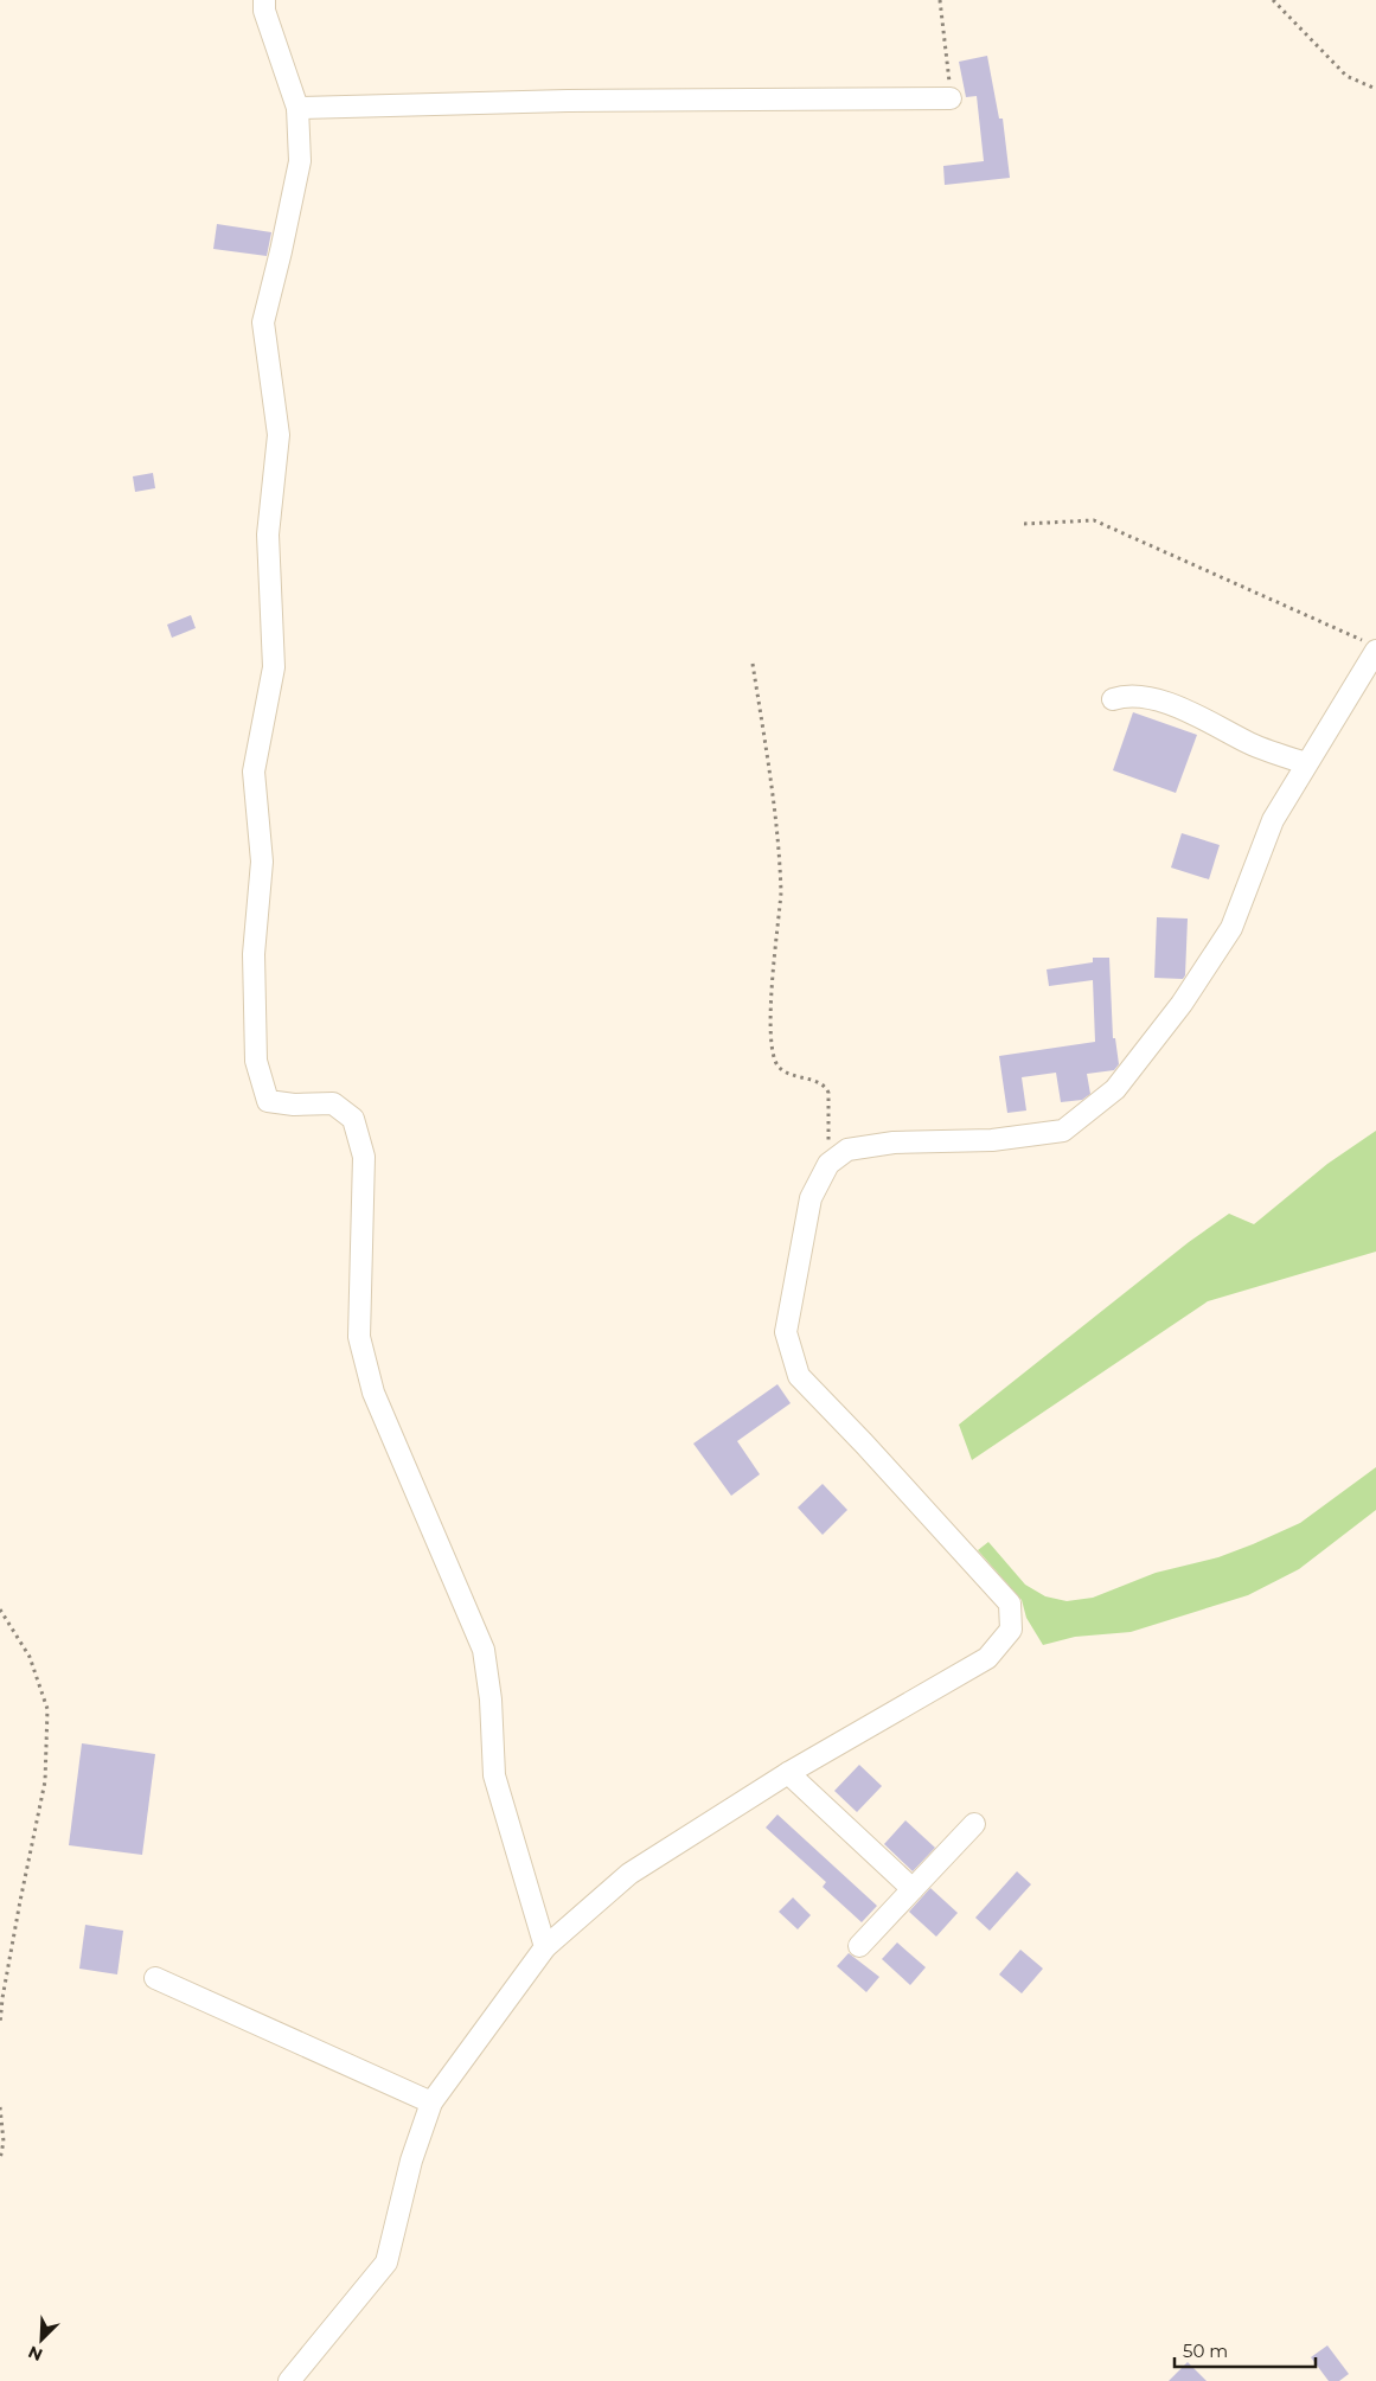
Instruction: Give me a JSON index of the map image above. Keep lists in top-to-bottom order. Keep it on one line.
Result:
{"scale_bar":"50 m","north":"bottom left"}
